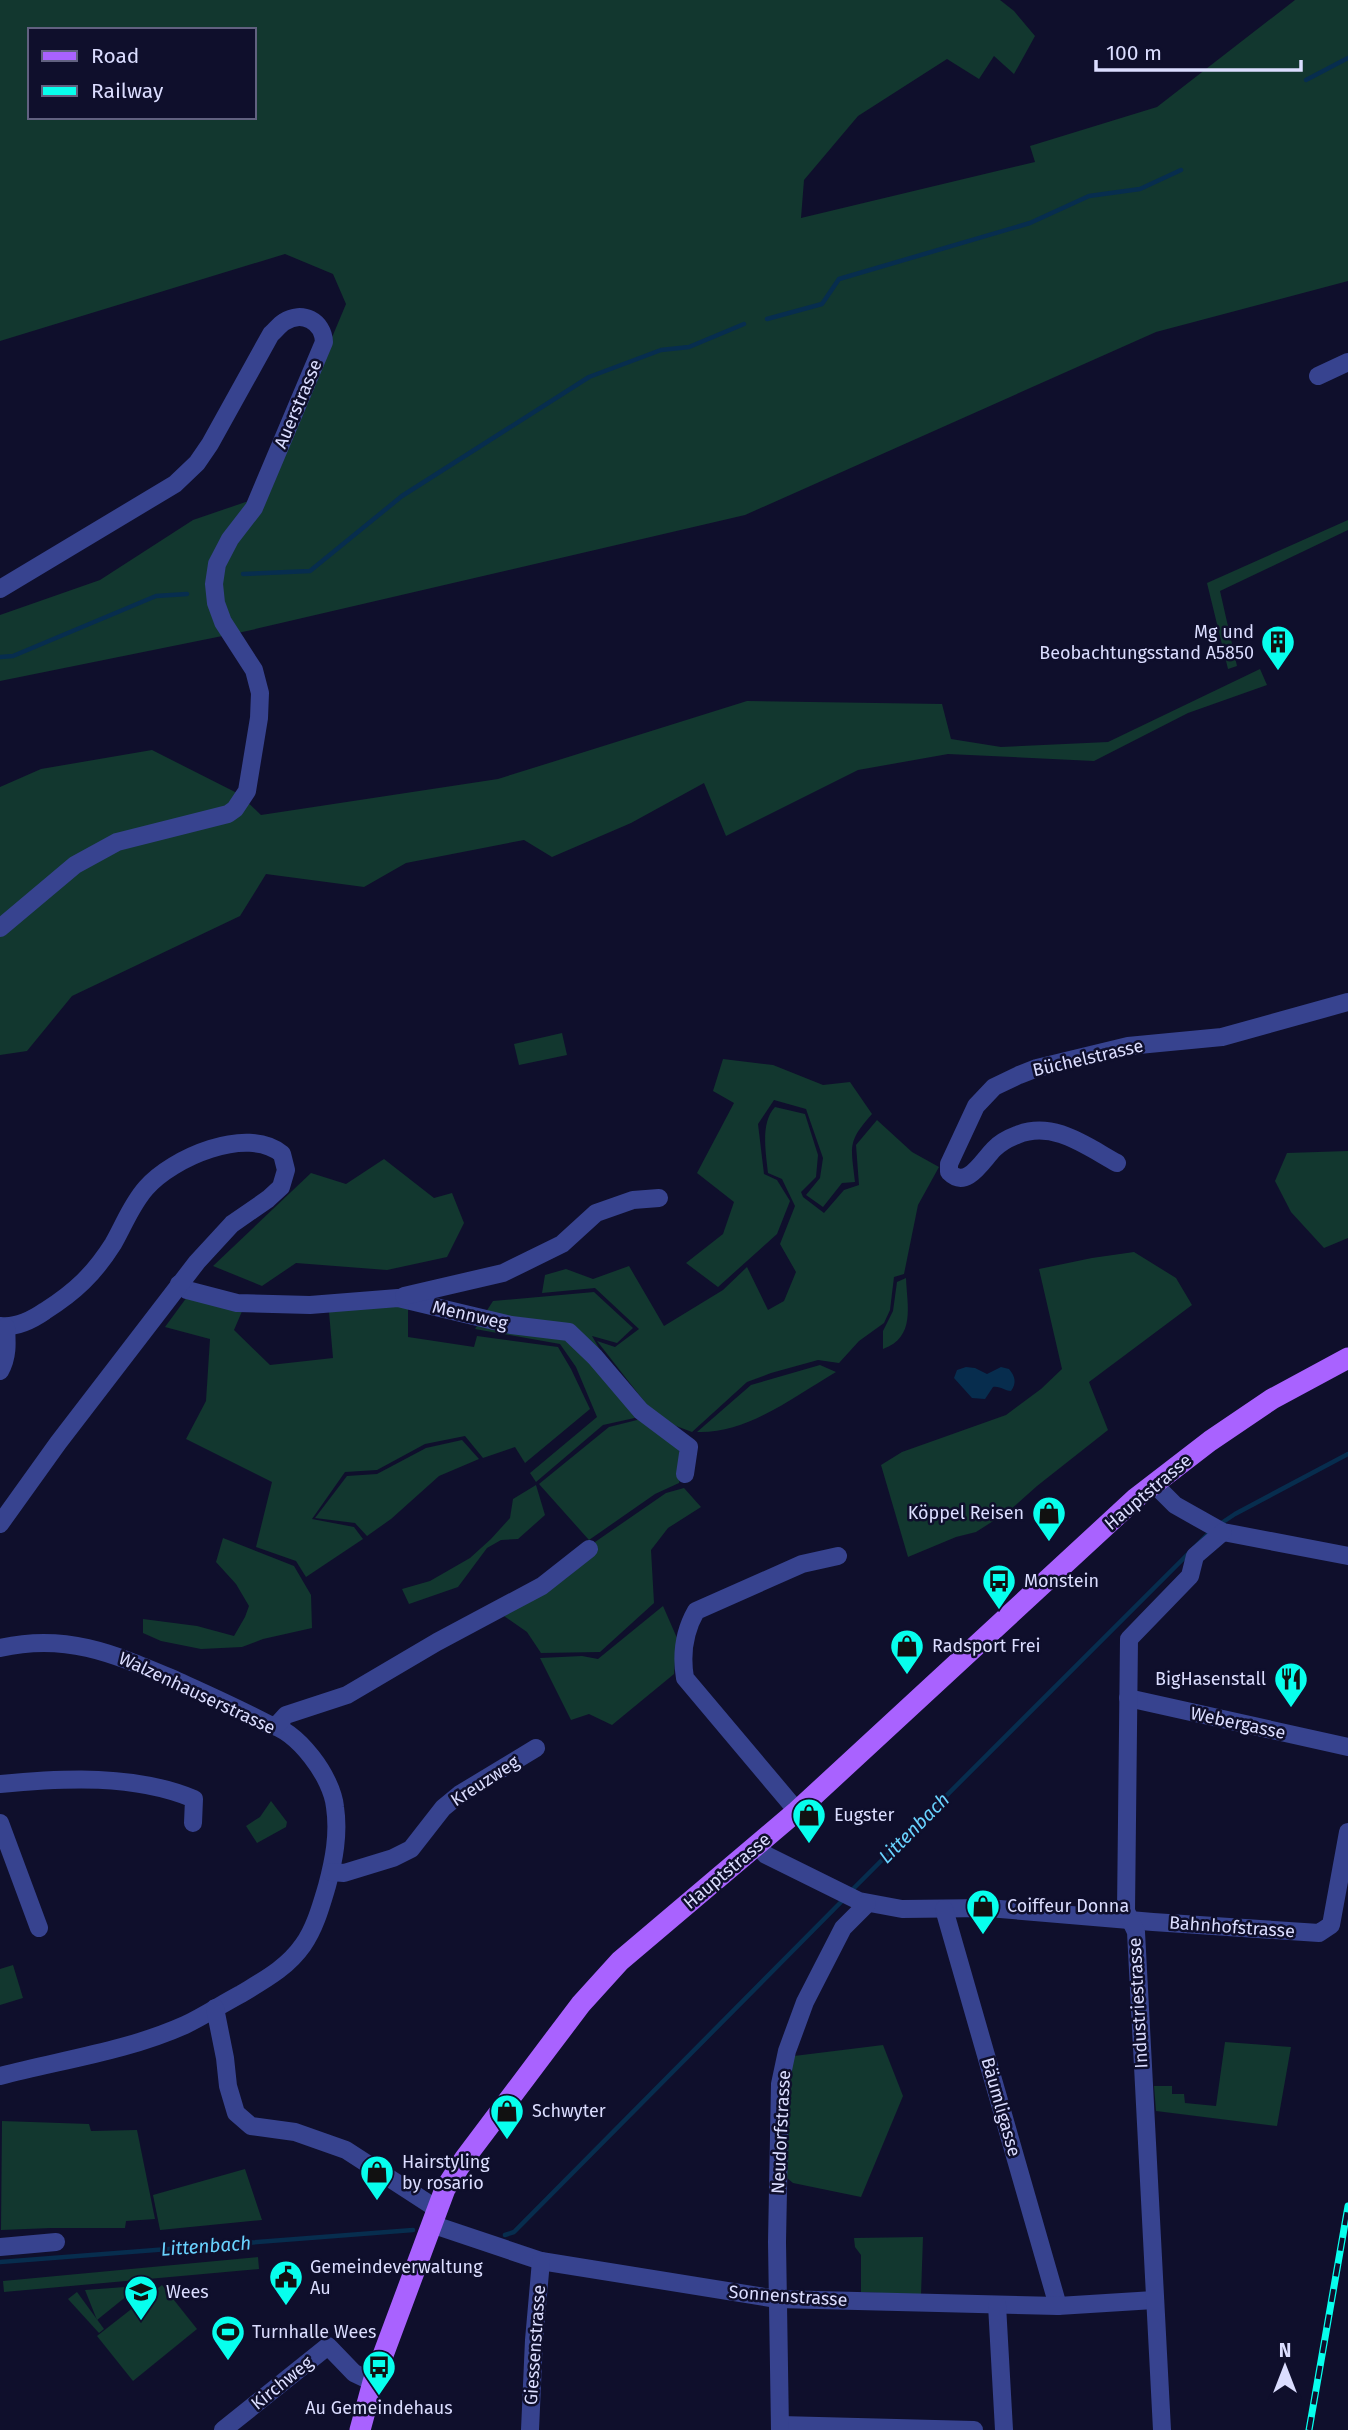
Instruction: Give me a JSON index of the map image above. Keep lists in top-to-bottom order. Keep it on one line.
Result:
{"streets":{"main road":["Hauptstrasse"],"street":["Auerstrasse","Büchelstrasse","Mennweg","Walzenhauserstrasse","Webergasse","Kreuzweg","Bahnhofstrasse","Industriestrasse","Bäumligasse","Neudorfstrasse","Sonnenstrasse","Giessenstrasse","Kirchweg"]},"crossings":[["Hauptstrasse","Bahnhofstrasse"],["Hauptstrasse","Sonnenstrasse"],["Hauptstrasse","Kirchweg"],["Walzenhauserstrasse","Kreuzweg"],["Walzenhauserstrasse","Sonnenstrasse"],["Webergasse","Industriestrasse"],["Bahnhofstrasse","Industriestrasse"],["Bahnhofstrasse","Bäumligasse"],["Bahnhofstrasse","Neudorfstrasse"],["Industriestrasse","Sonnenstrasse"],["Bäumligasse","Sonnenstrasse"],["Neudorfstrasse","Sonnenstrasse"],["Sonnenstrasse","Giessenstrasse"]],"water":["Littenbach"],"places":{"building":["Mg und Beobachtungsstand A5850"],"shop":["Köppel Reisen","Radsport Frei","Eugster","Coiffeur Donna","Schwyter","Hairstyling by rosario"],"bus stop":["Monstein","Au Gemeindehaus"],"restaurant":["BigHasenstall"],"public building":["Gemeindeverwaltung Au"],"school or university":["Wees"],"sports":["Turnhalle Wees"]},"legend":["Road","Railway"],"scale_bar":"100 m","north":"top"}
